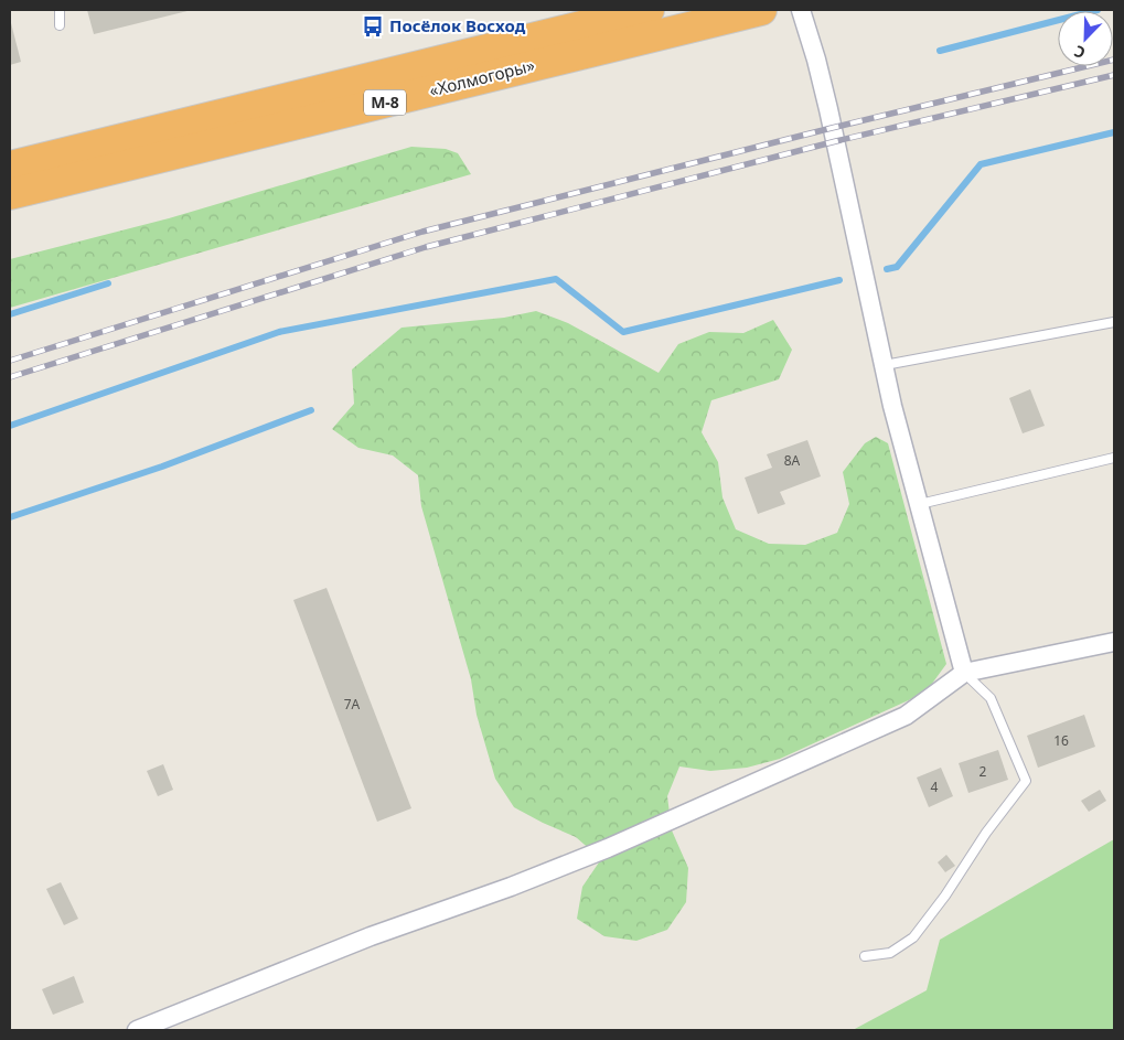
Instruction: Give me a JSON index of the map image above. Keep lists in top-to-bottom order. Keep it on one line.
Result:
{"streets":{"highway":["«Холмогоры»","М-8"]},"places":{"bus stop":["Посёлок Восход"]},"house_numbers":["8А","7А","16","2","4"],"north":"bottom left"}
